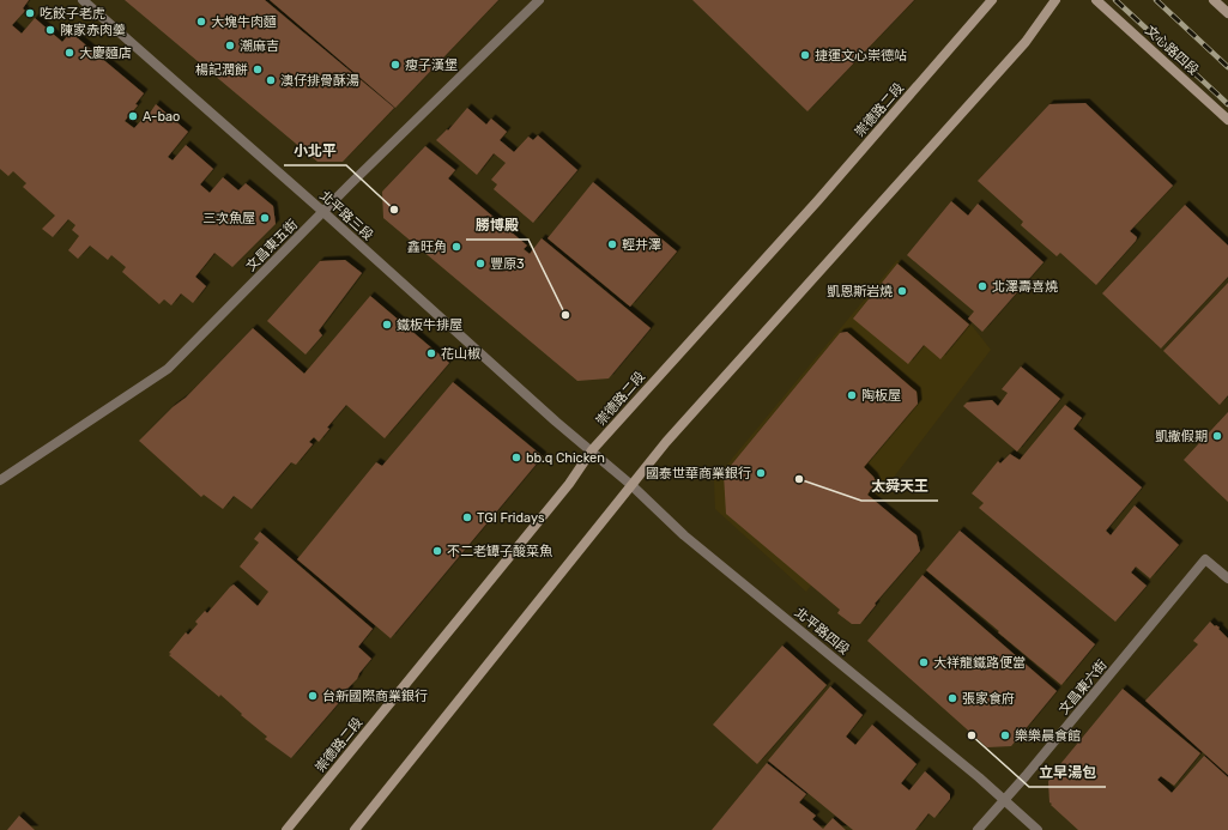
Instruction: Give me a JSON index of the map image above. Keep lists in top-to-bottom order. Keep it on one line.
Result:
{"streets":{"main road":["文心路四段","崇德路二段"],"street":["北平路三段","文昌東五街","北平路四段","文昌東六街"]},"crossings":[["崇德路二段","北平路三段"],["崇德路二段","北平路四段"],["北平路三段","文昌東五街"],["北平路三段","北平路四段"],["北平路四段","文昌東六街"]],"places":["吃餃子老虎","大塊牛肉麵","陳家赤肉羹","潮麻吉","大慶麵店","捷運文心崇德站","瘦子漢堡","楊記潤餅","澳仔排骨酥湯","A-bao","小北平","三次魚屋","輕井澤","鑫旺角","豐原3","北澤壽喜燒","凱恩斯岩燒","勝博殿","鐵板牛排屋","花山椒","陶板屋","凱撒假期","bb.q Chicken","國泰世華商業銀行","太舜天王","TGI Fridays","不二老罈子酸菜魚","大祥龍鐵路便當","台新國際商業銀行","張家食府","立早湯包","樂樂晨食館"]}
